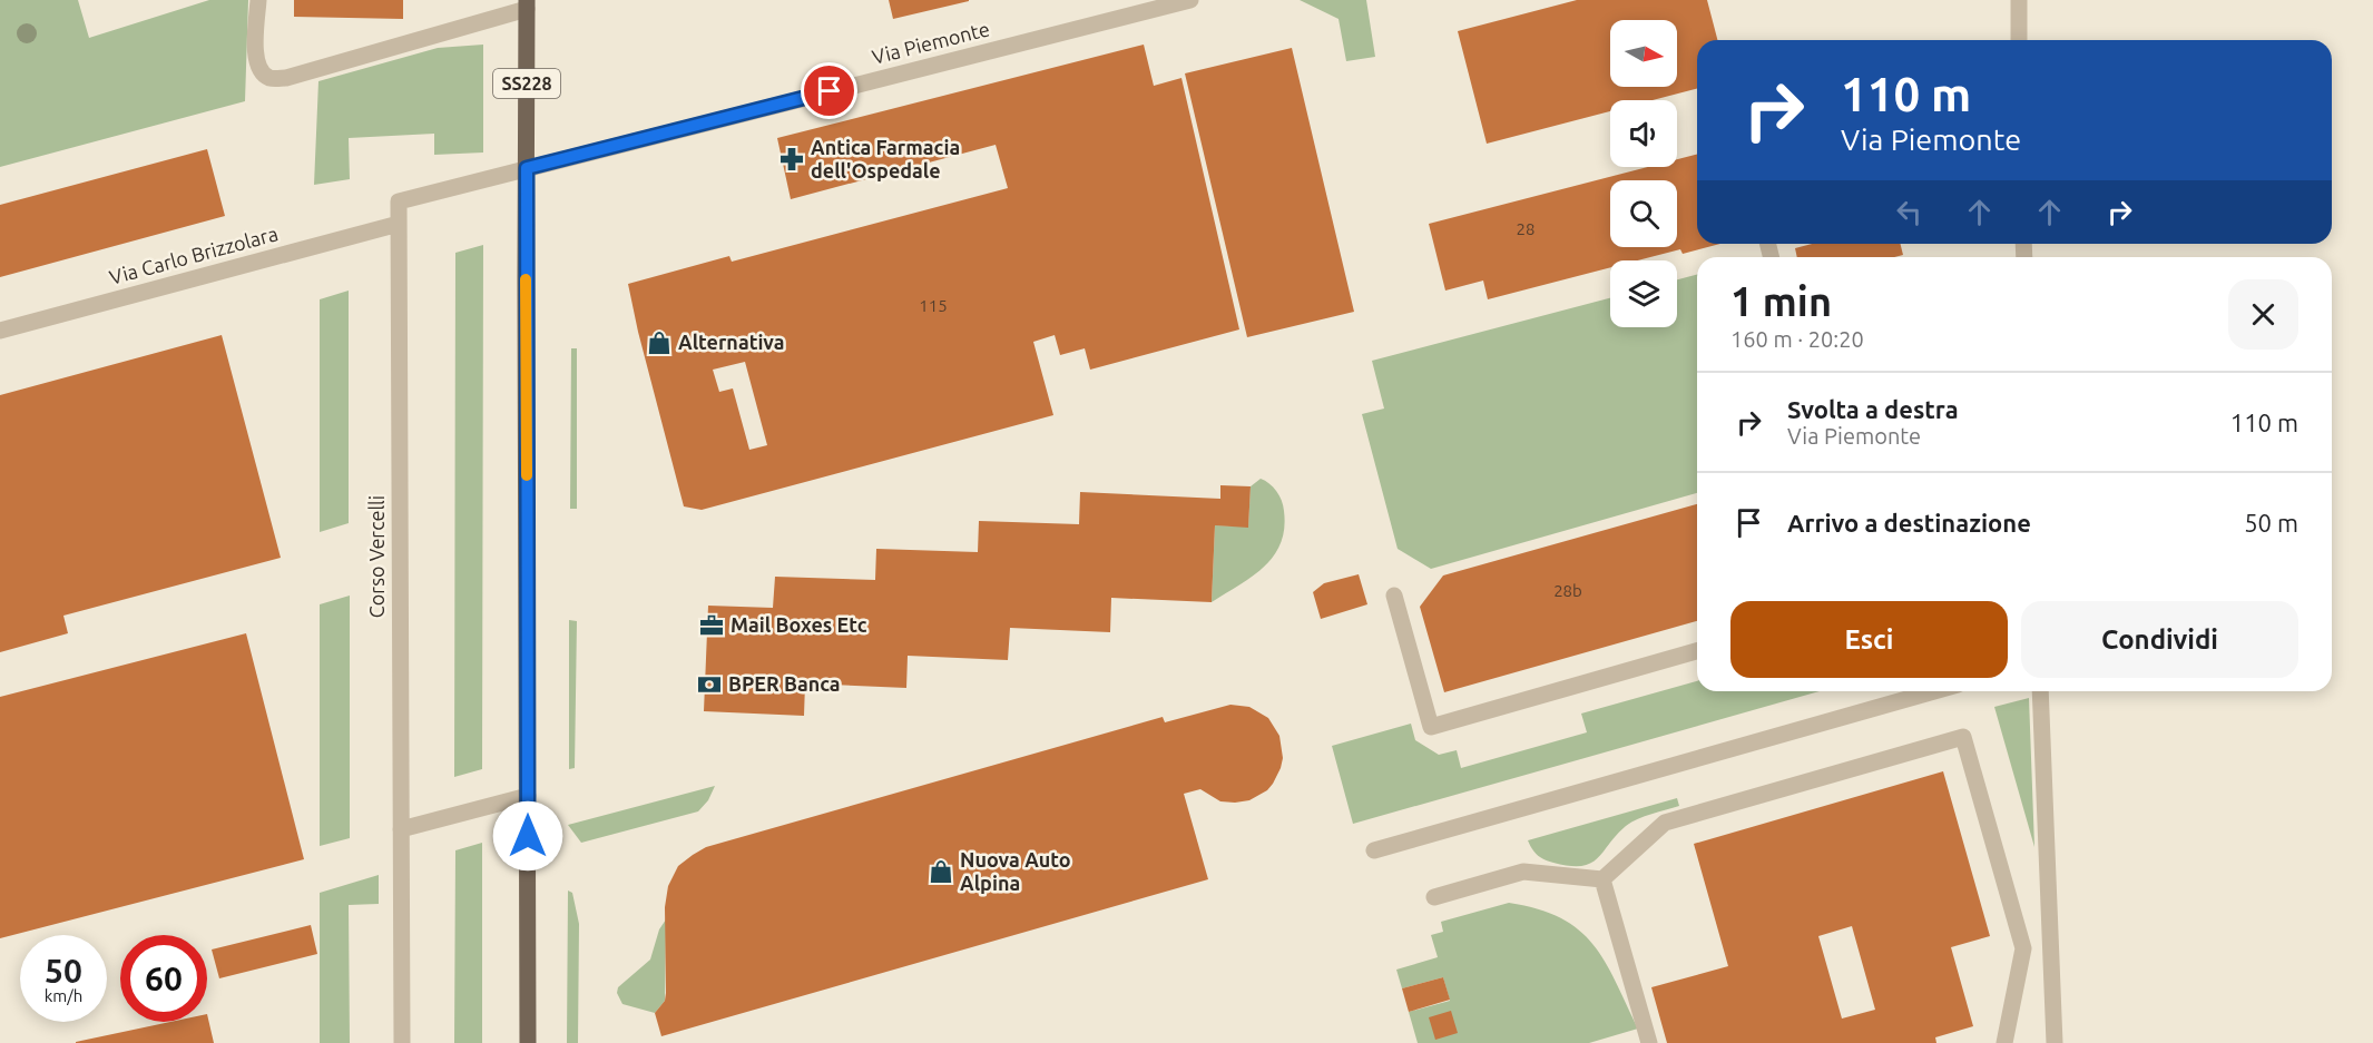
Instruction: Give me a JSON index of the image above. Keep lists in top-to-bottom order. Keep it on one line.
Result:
{"streets":{"main road":["SS228"],"street":["Via Piemonte","Via Carlo Brizzolara","Corso Vercelli"]},"crossings":[["Via Piemonte","SS228"],["Via Piemonte","Corso Vercelli"],["SS228","Corso Vercelli"],["Via Carlo Brizzolara","Corso Vercelli"]],"places":{"pharmacy":["Antica Farmacia dell'Ospedale"],"shop":["Alternativa","Nuova Auto Alpina"],"office":["Mail Boxes Etc"],"bank":["BPER Banca"]},"house_numbers":["28","115","28b"],"north":"right","page":{"turn":["110 m","Via Piemonte"],"heading":["1 min","160 m · 20:20"],"list":[{"name":"Svolta a destra","note":"Via Piemonte","value":"110 m"},{"name":"Arrivo a destinazione","value":"50 m"}],"buttons":["Esci","Condividi"],"speed":"50 km/h","limit":"60"}}
